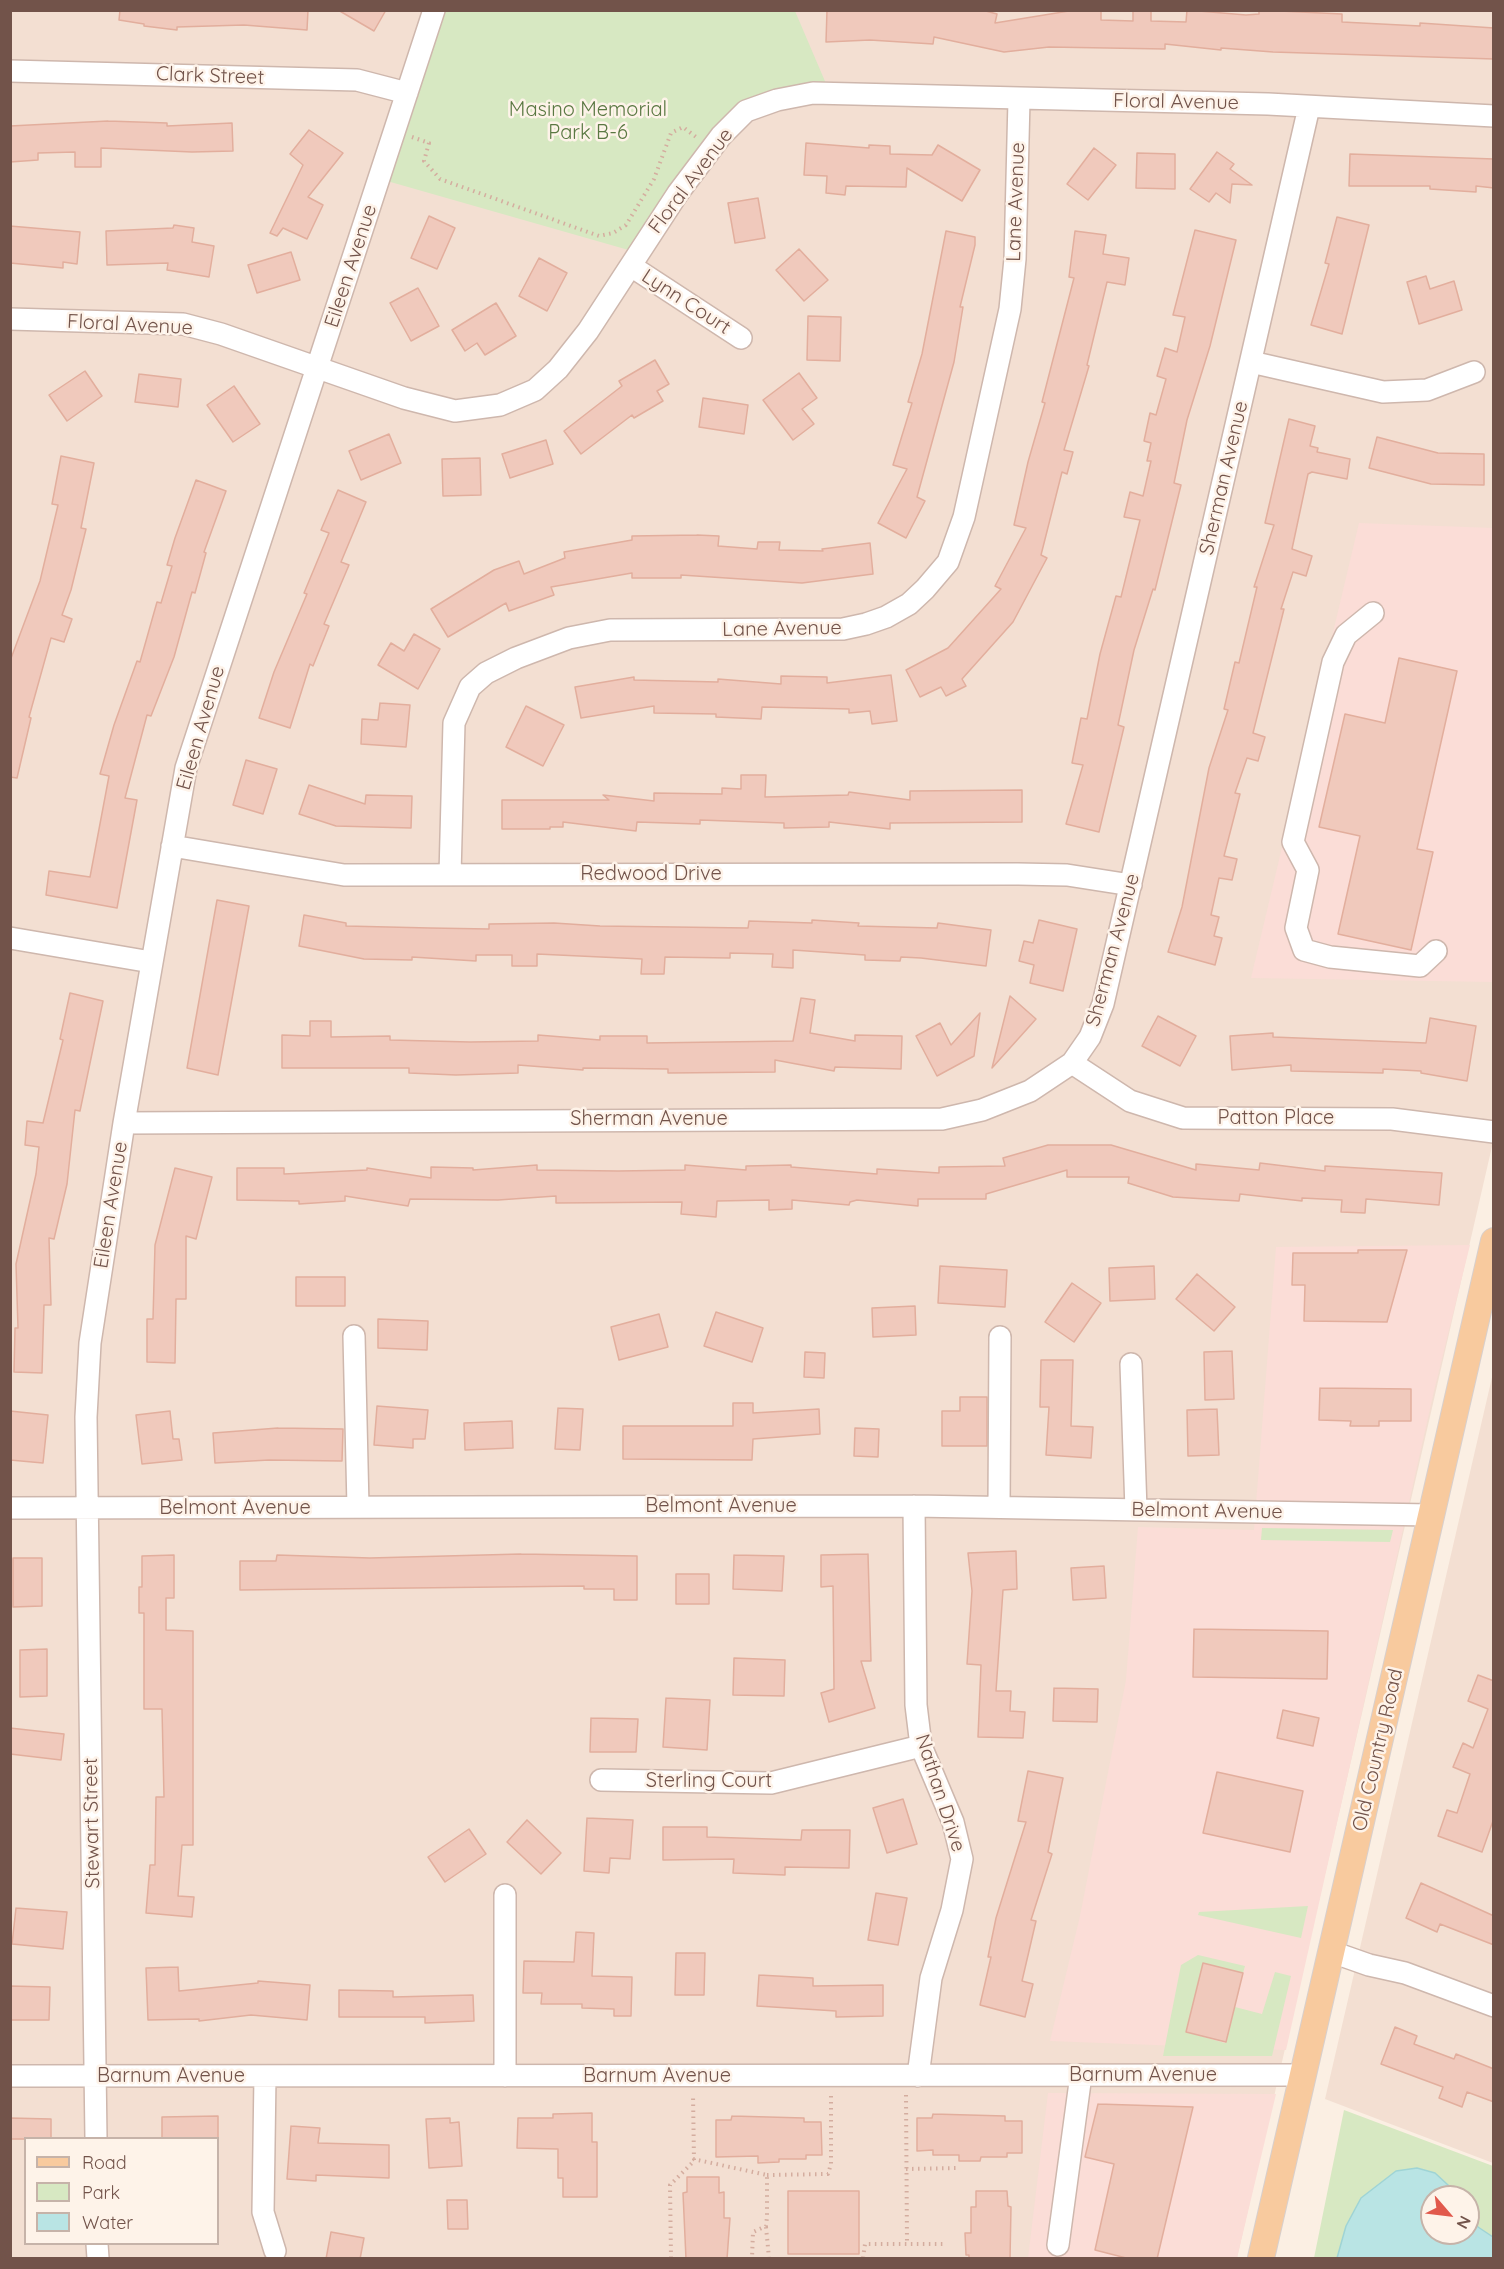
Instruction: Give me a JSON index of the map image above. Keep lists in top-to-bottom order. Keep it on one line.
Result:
{"streets":{"main road":["Old Country Road"],"street":["Clark Street","Floral Avenue","Lane Avenue","Eileen Avenue","Lynn Court","Sherman Avenue","Redwood Drive","Patton Place","Belmont Avenue","Sterling Court","Nathan Drive","Stewart Street","Barnum Avenue"]},"crossings":[["Clark Street","Eileen Avenue"],["Floral Avenue","Lane Avenue"],["Floral Avenue","Eileen Avenue"],["Floral Avenue","Lynn Court"],["Floral Avenue","Sherman Avenue"],["Lane Avenue","Redwood Drive"],["Eileen Avenue","Sherman Avenue"],["Eileen Avenue","Redwood Drive"],["Eileen Avenue","Belmont Avenue"],["Eileen Avenue","Stewart Street"],["Sherman Avenue","Redwood Drive"],["Sherman Avenue","Patton Place"],["Belmont Avenue","Old Country Road"],["Belmont Avenue","Nathan Drive"],["Belmont Avenue","Stewart Street"],["Old Country Road","Barnum Avenue"],["Sterling Court","Nathan Drive"],["Nathan Drive","Barnum Avenue"],["Stewart Street","Barnum Avenue"]],"parks":["Masino Memorial Park B-6"],"legend":["Road","Park","Water"],"north":"bottom right"}
